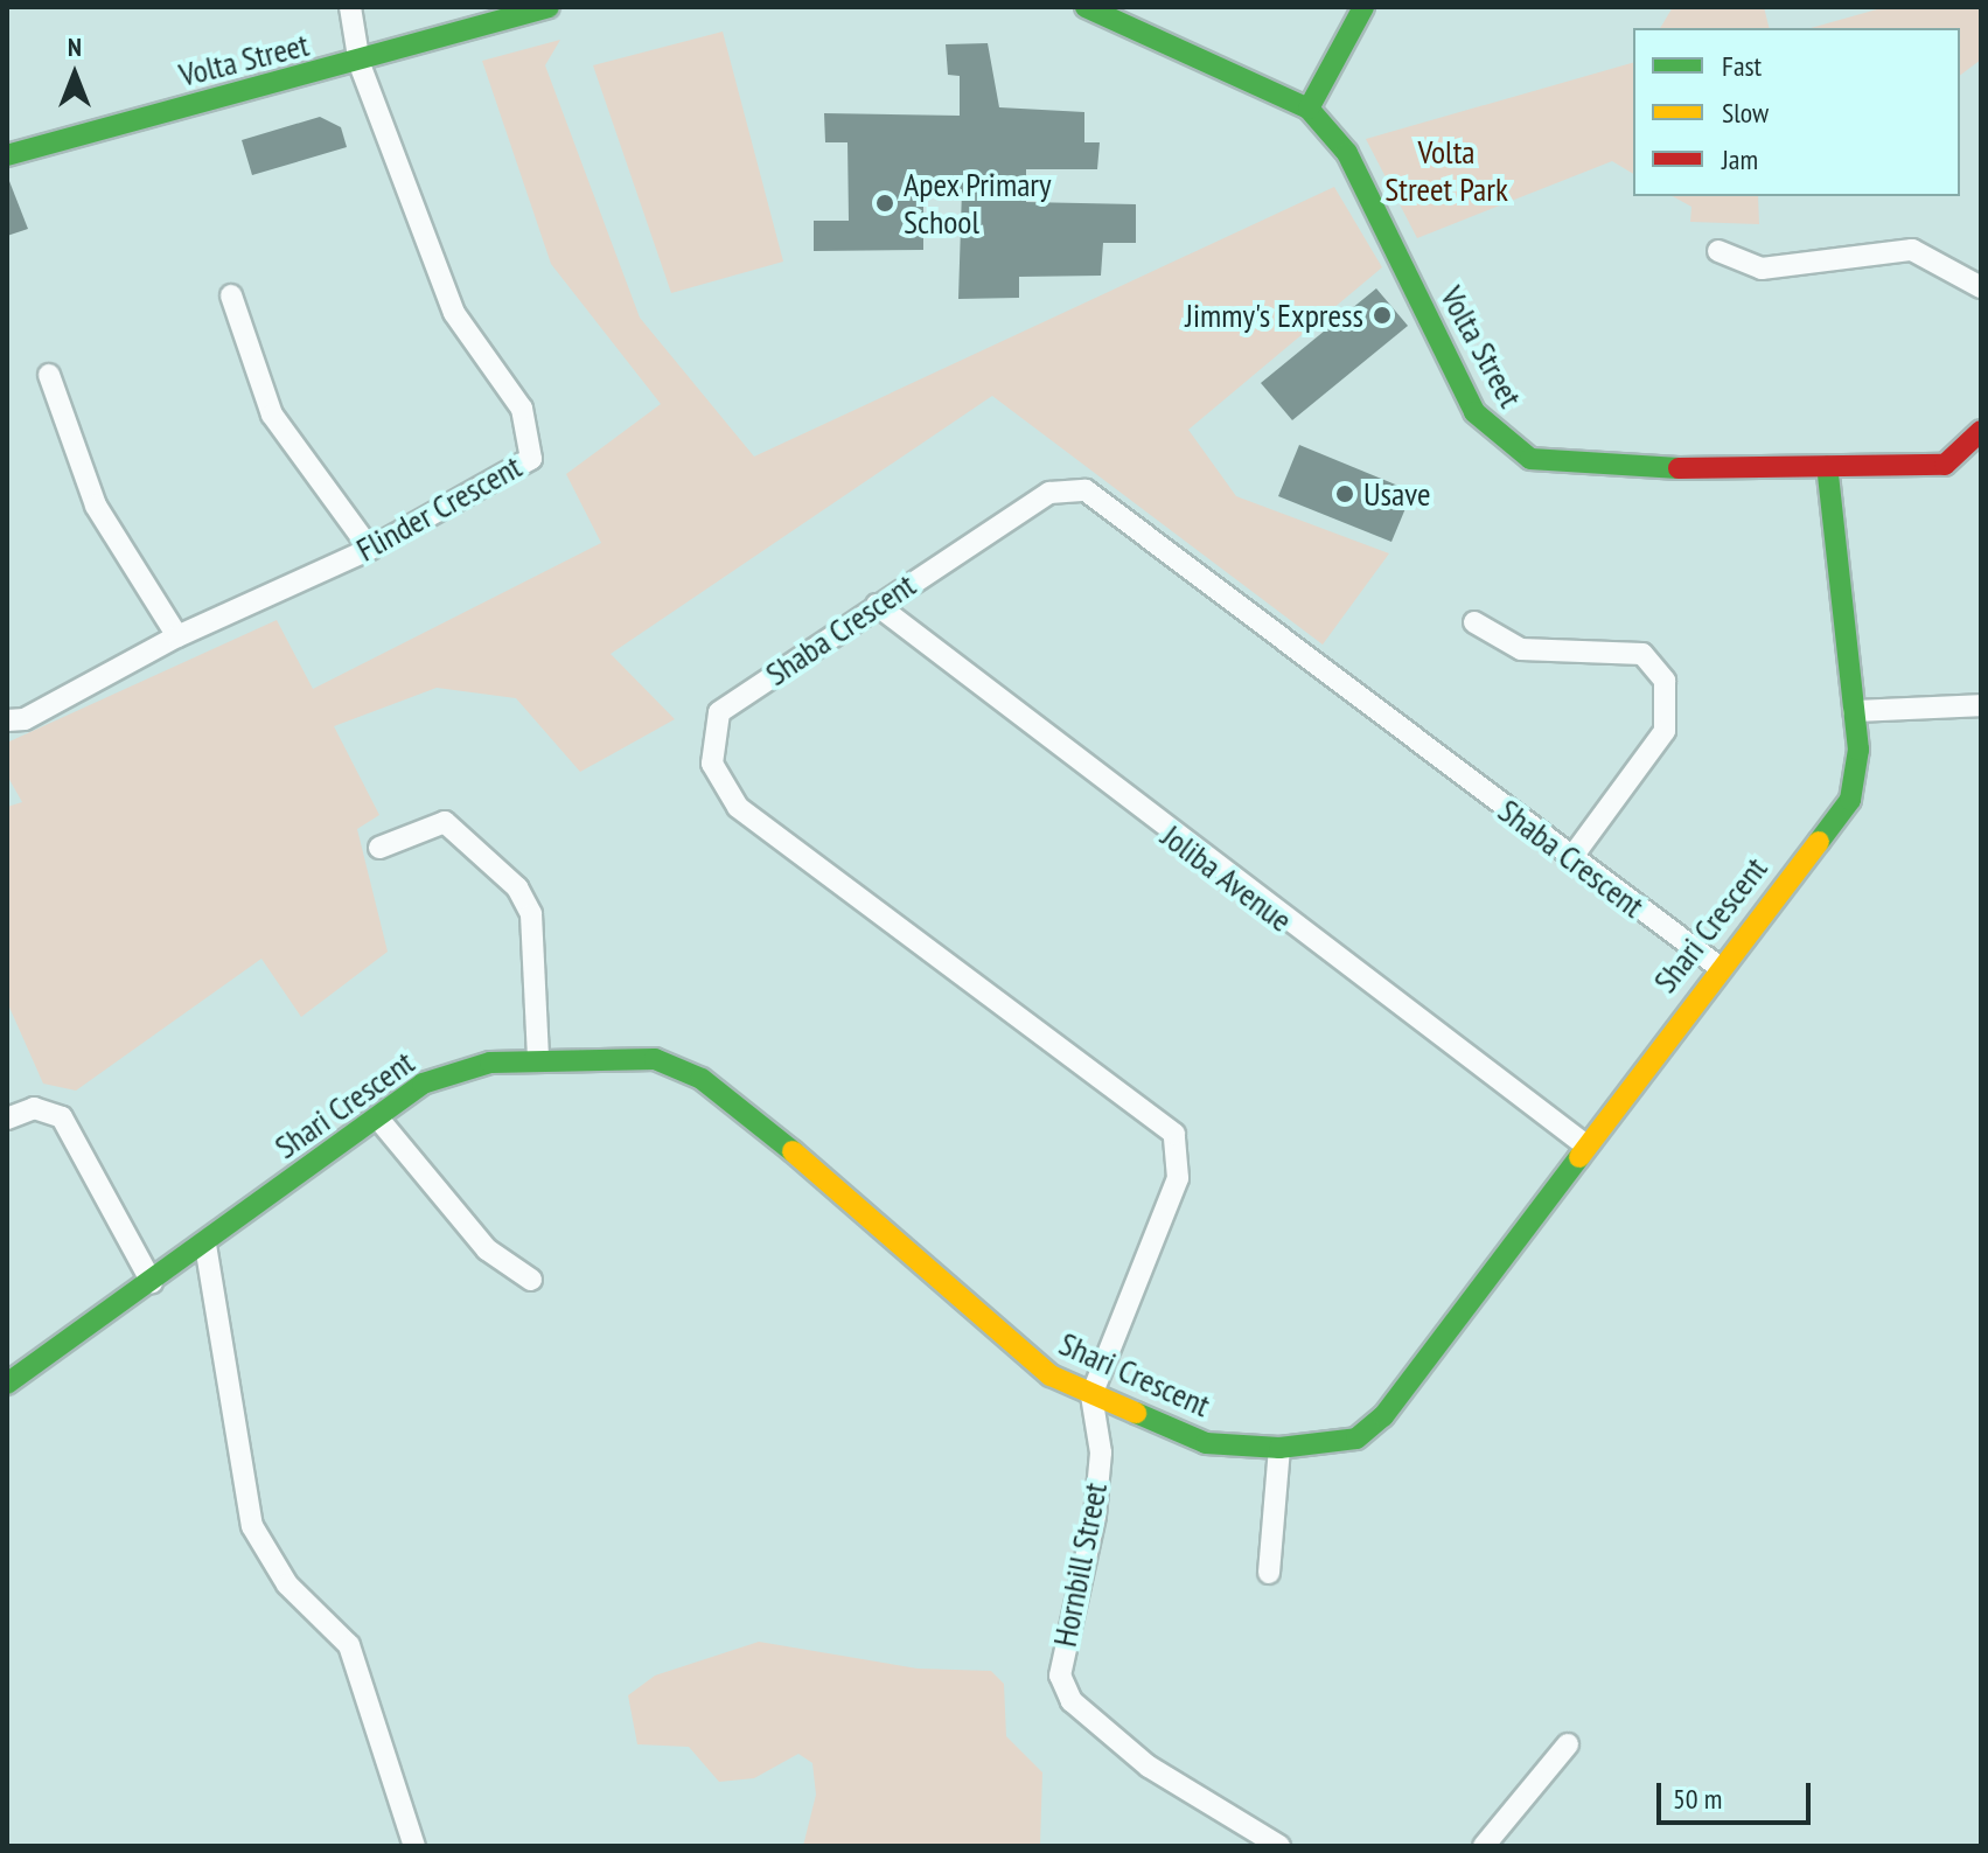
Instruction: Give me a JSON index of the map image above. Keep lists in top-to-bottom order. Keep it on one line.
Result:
{"streets":{"street":["Volta Street","Flinder Crescent","Shaba Crescent","Joliba Avenue","Shari Crescent","Hornbill Street"]},"crossings":[["Volta Street","Flinder Crescent"],["Volta Street","Shari Crescent"],["Shaba Crescent","Joliba Avenue"],["Shaba Crescent","Shari Crescent"],["Shaba Crescent","Hornbill Street"],["Joliba Avenue","Shari Crescent"],["Shari Crescent","Hornbill Street"]],"parks":["Volta Street Park"],"places":["Apex Primary School","Jimmy's Express","Usave"],"legend":["Fast","Slow","Jam"],"scale_bar":"50 m","north":"top"}
